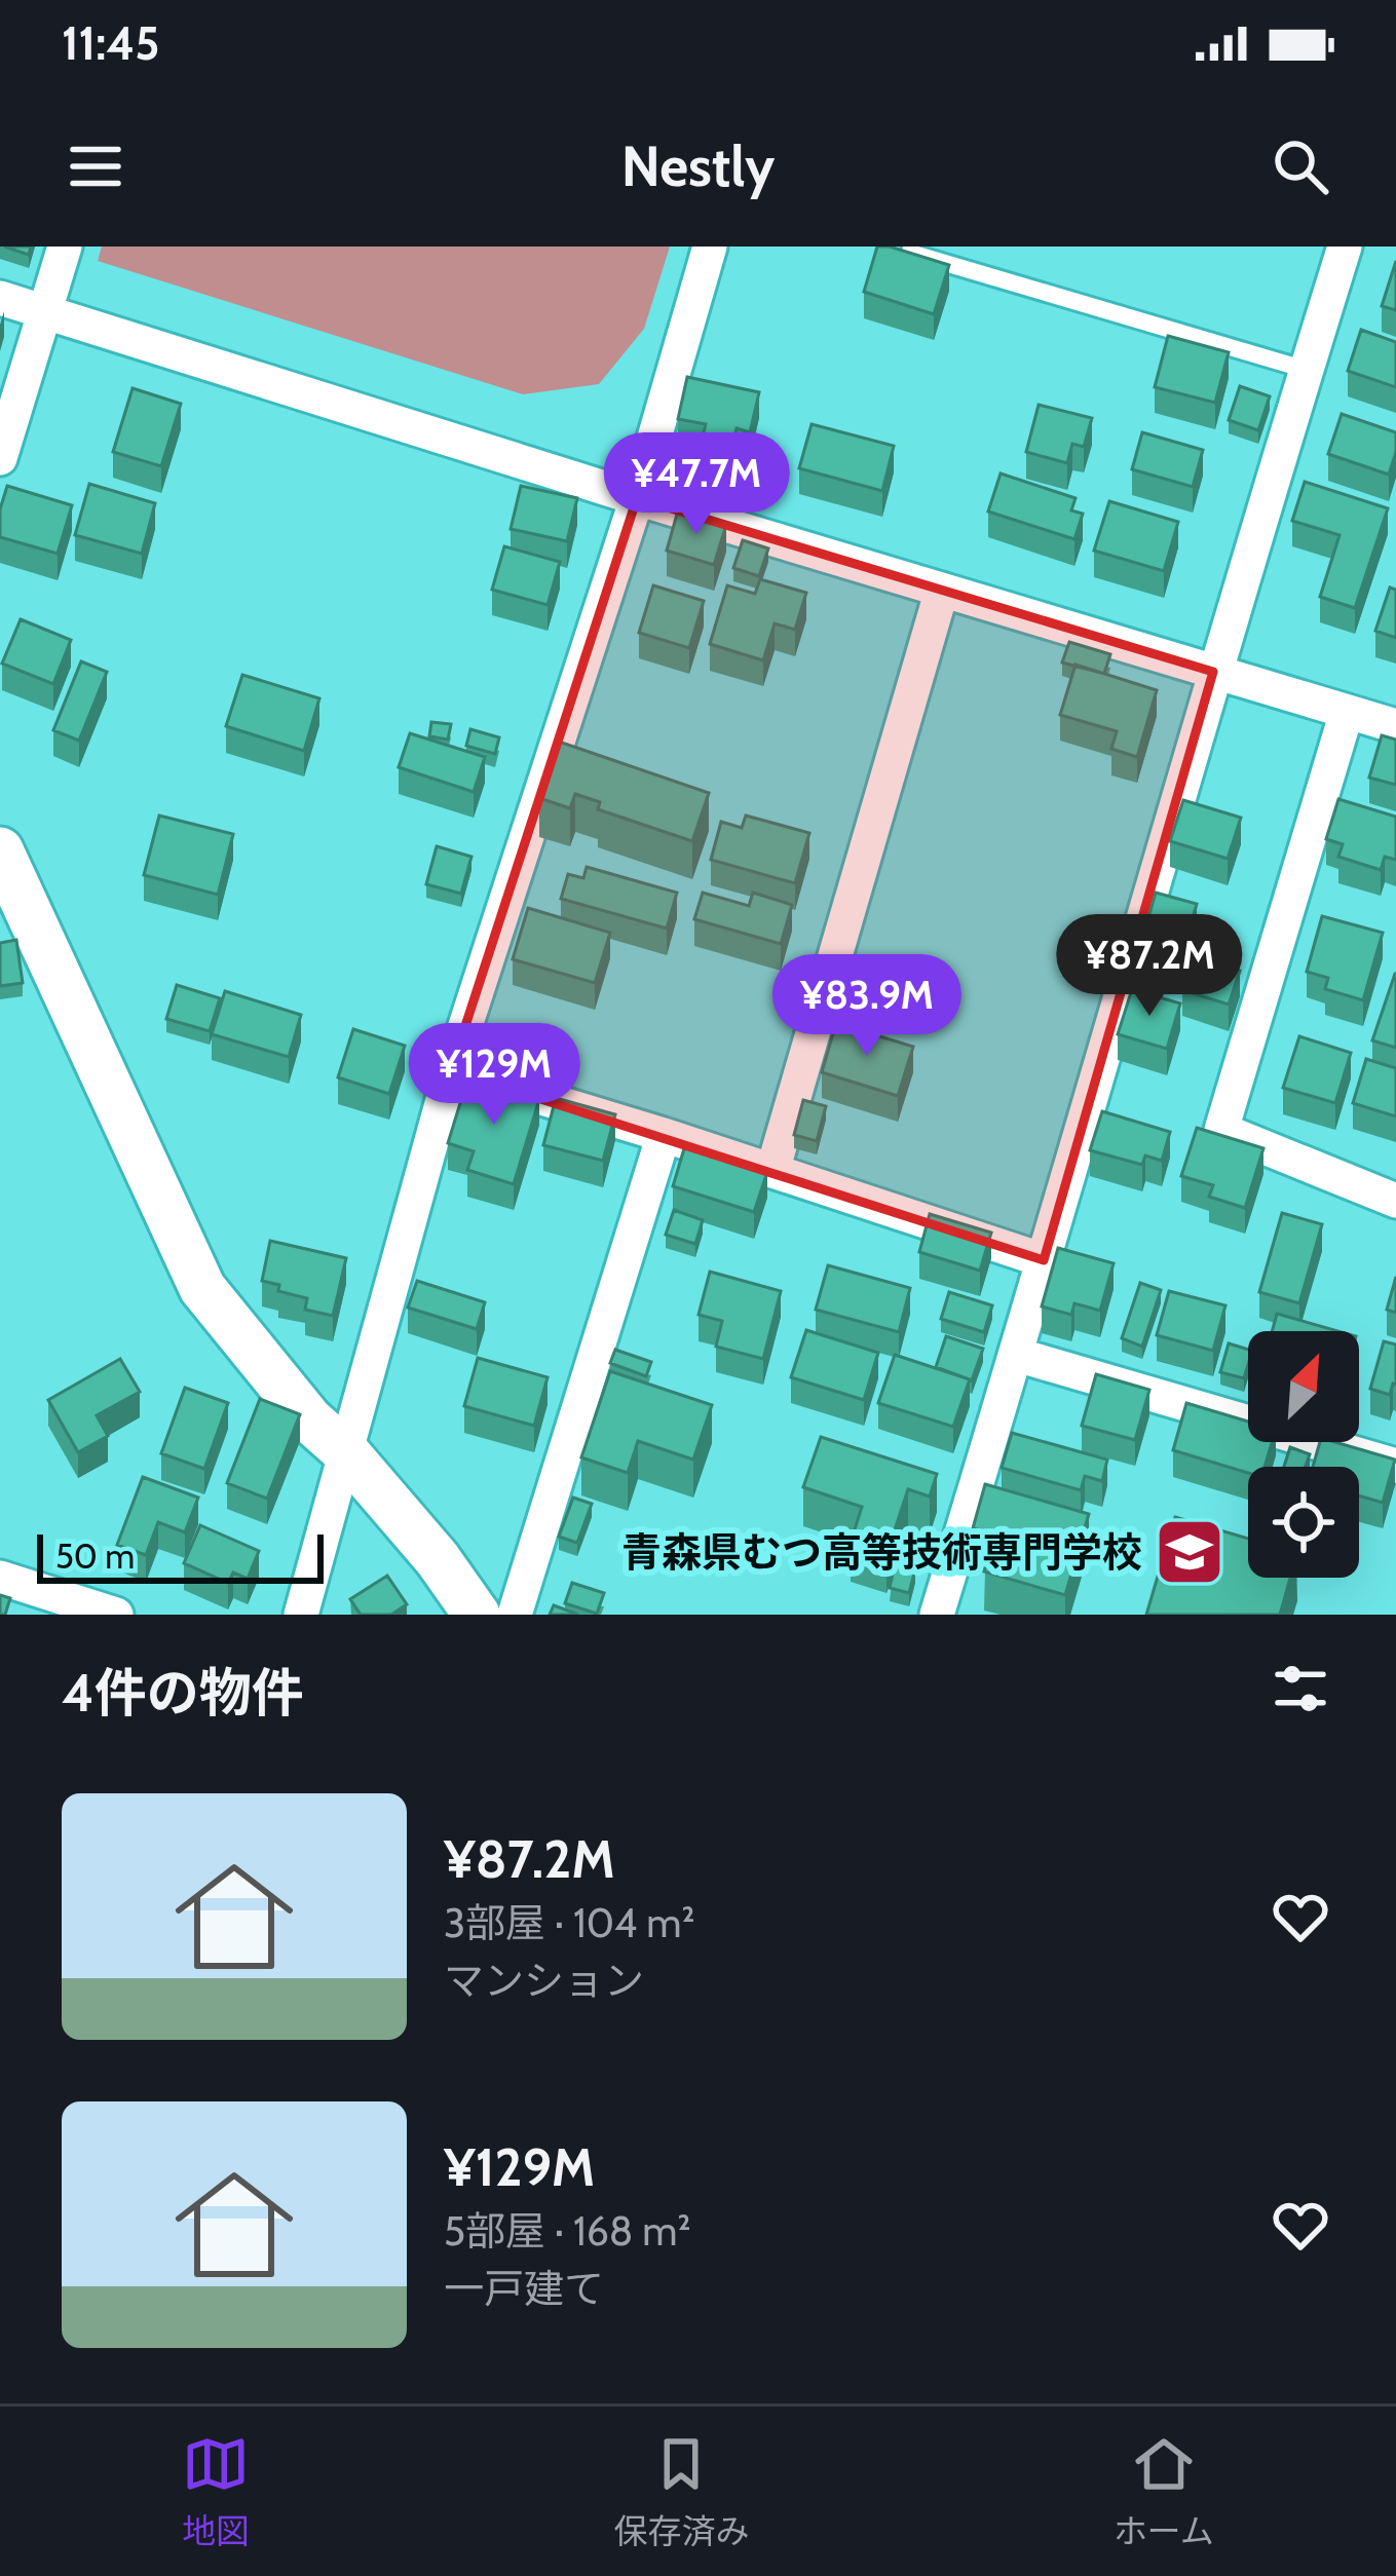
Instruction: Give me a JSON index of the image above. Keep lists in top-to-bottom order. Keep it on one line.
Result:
{"places":{"school or university":["青森県むつ高等技術専門学校"]},"scale_bar":"50 m","north":"top right","page":{"status":"11:45","header":"Nestly","price":["¥47.7M","¥87.2M","¥83.9M","¥129M"],"scale":"50 m","heading":"4件の物件","list":[{"name":"¥87.2M","note":"3部屋 · 104 m² · マンション"},{"name":"¥129M","note":"5部屋 · 168 m² · 一戸建て"}],"tabs":["地図","保存済み","ホーム"]}}
